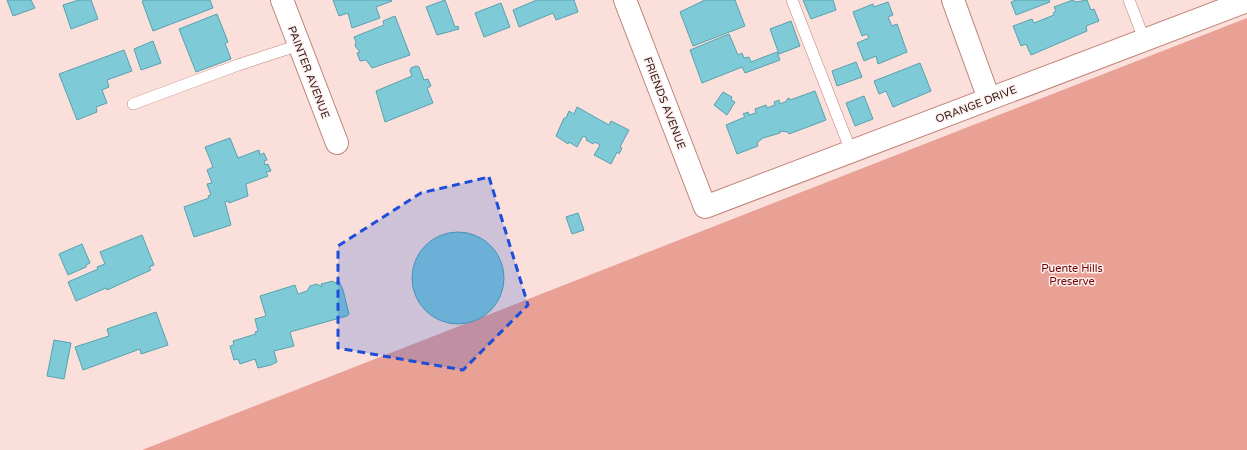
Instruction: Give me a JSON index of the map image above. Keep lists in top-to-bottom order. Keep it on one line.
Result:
{"streets":{"street":["PAINTER AVENUE","FRIENDS AVENUE","ORANGE DRIVE"]},"crossings":[["FRIENDS AVENUE","ORANGE DRIVE"]],"parks":["Puente Hills Preserve"]}
